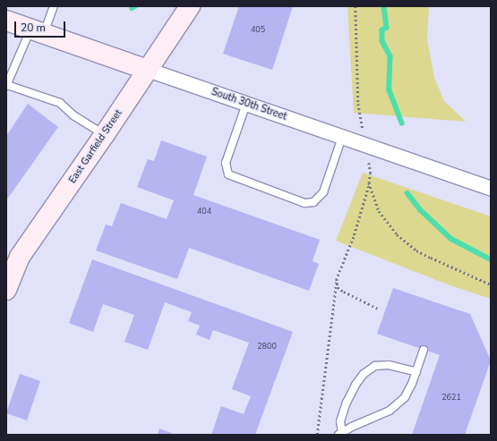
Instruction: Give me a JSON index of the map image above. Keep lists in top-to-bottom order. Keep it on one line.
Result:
{"streets":{"street":["South 30th Street","East Garfield Street"]},"crossings":[["South 30th Street","East Garfield Street"]],"house_numbers":["405","404","2800","2621"],"scale_bar":"20 m"}
